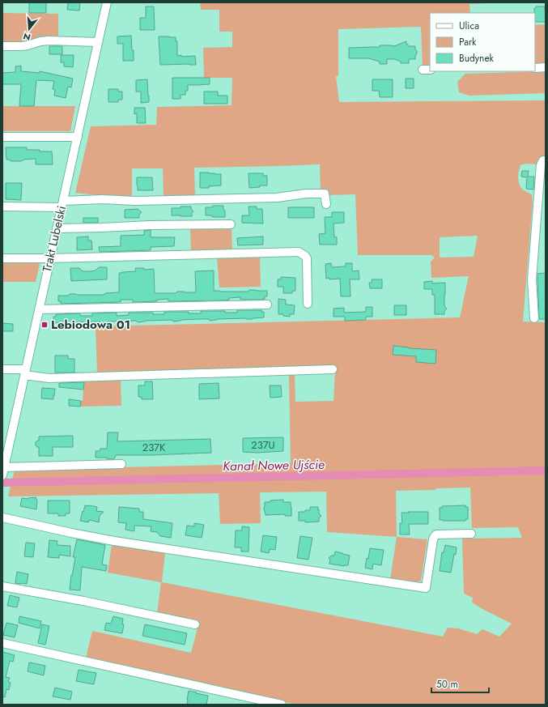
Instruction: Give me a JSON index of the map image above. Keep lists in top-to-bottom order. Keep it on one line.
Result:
{"streets":{"street":["Trakt Lubelski"]},"water":["Kanał Nowe Ujście"],"places":{"transit":["Lebiodowa 01"]},"house_numbers":["237U","237K"],"legend":["Ulica","Park","Budynek"],"scale_bar":"50 m","north":"bottom"}
